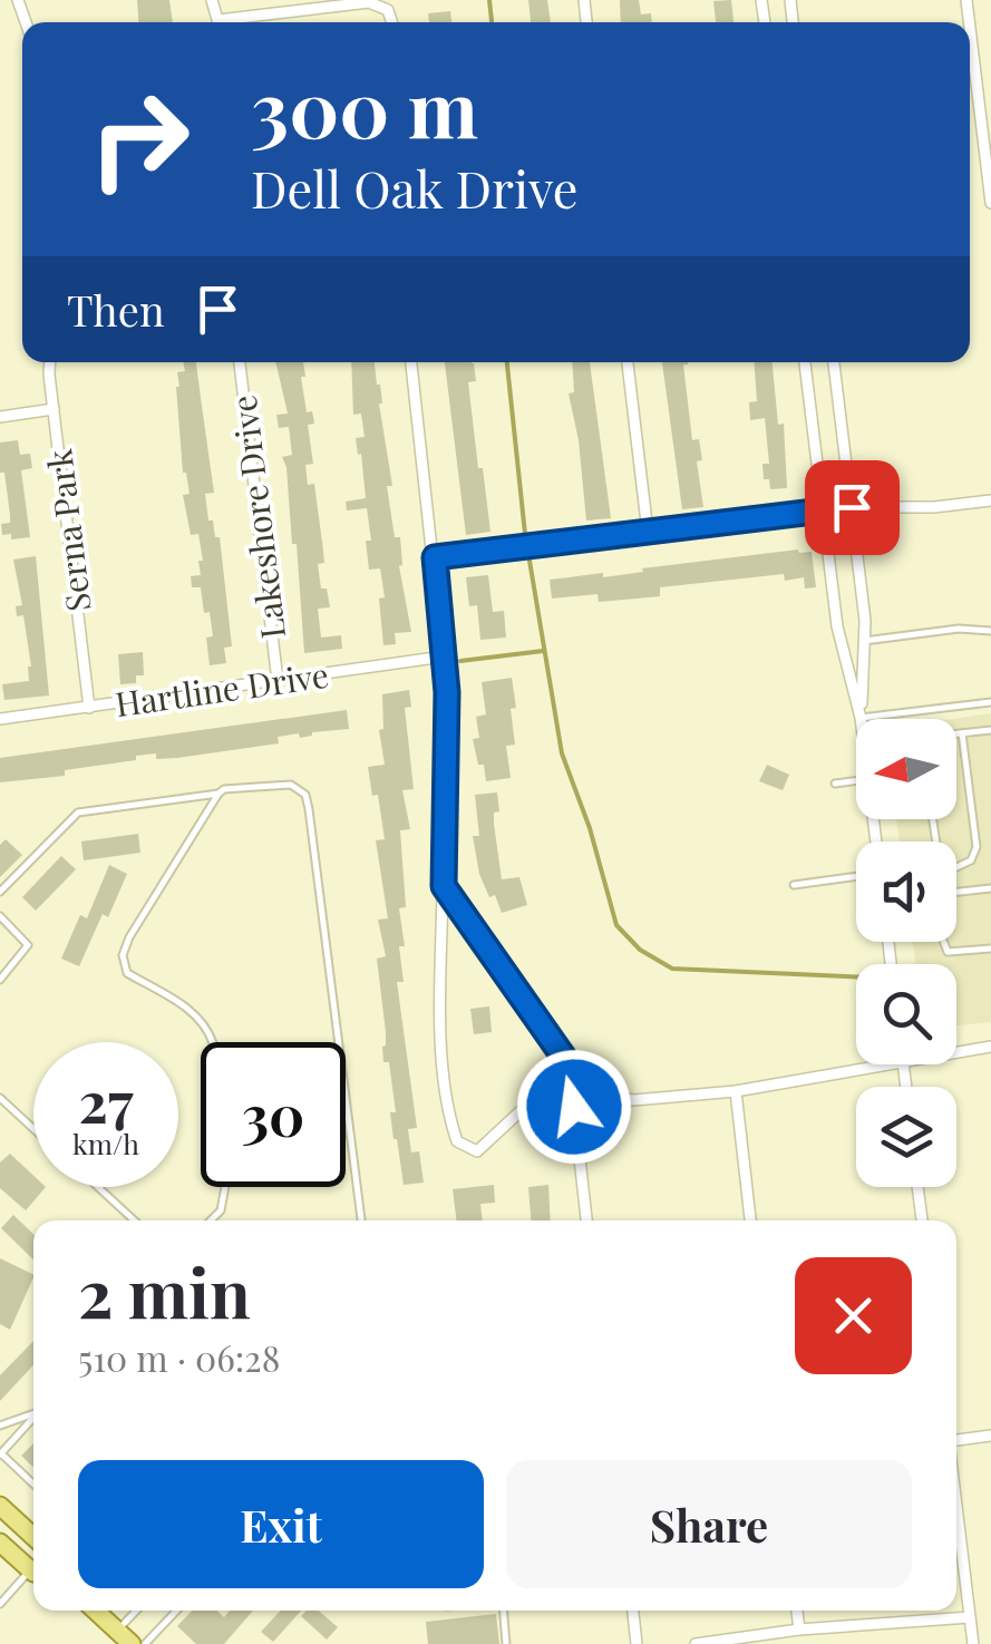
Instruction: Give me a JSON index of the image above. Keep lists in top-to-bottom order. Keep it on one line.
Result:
{"streets":{"street":["Lakeshore Drive","Serna Park","Hartline Drive"]},"crossings":[["Lakeshore Drive","Hartline Drive"],["Serna Park","Hartline Drive"]],"north":"left","page":{"turn":["300 m","Dell Oak Drive"],"then":"Then","speed":"27 km/h","limit":"30","heading":["2 min","510 m · 06:28"],"buttons":["Exit","Share"]}}
